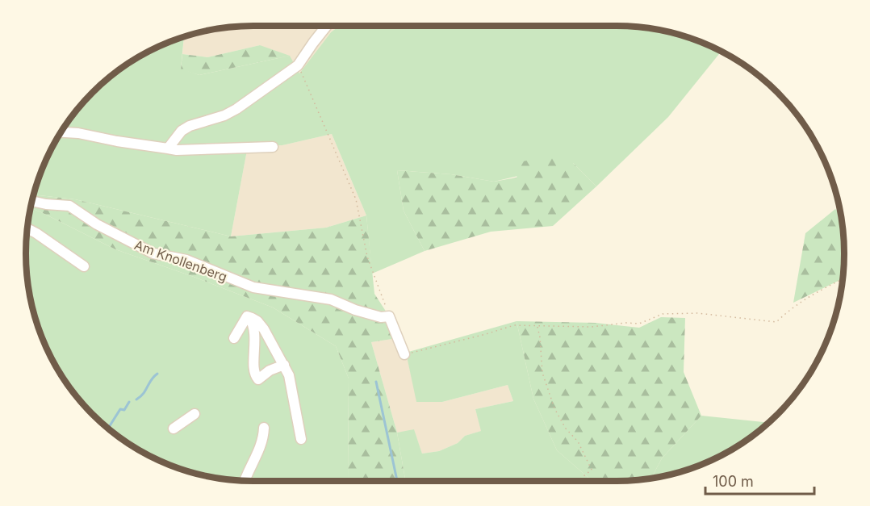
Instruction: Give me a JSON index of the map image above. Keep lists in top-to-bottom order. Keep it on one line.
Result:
{"streets":{"lane":["Am Knollenberg"]},"scale_bar":"100 m"}
